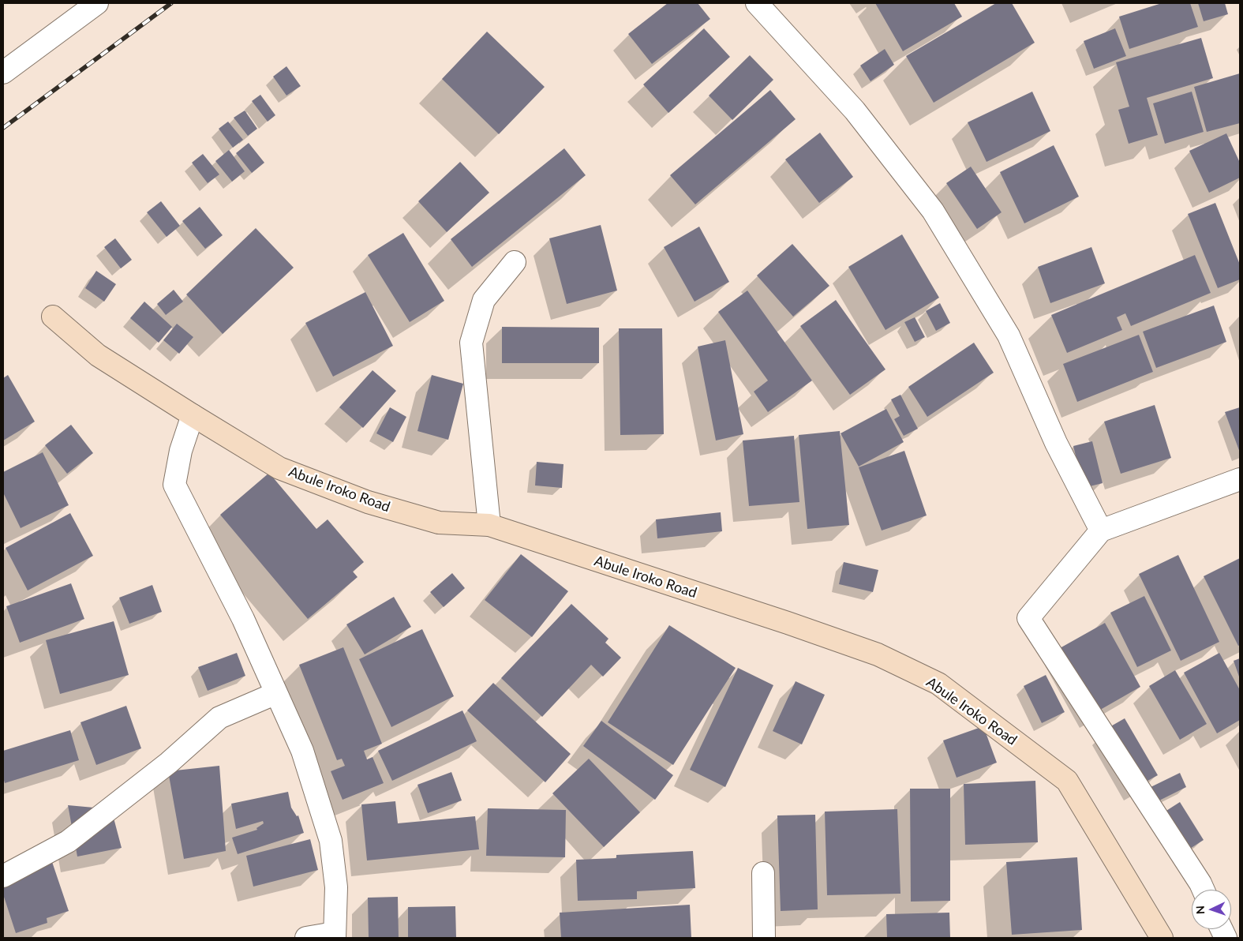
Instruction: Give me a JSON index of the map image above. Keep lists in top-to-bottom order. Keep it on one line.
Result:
{"streets":{"street":["Abule Iroko Road"]},"north":"left"}
